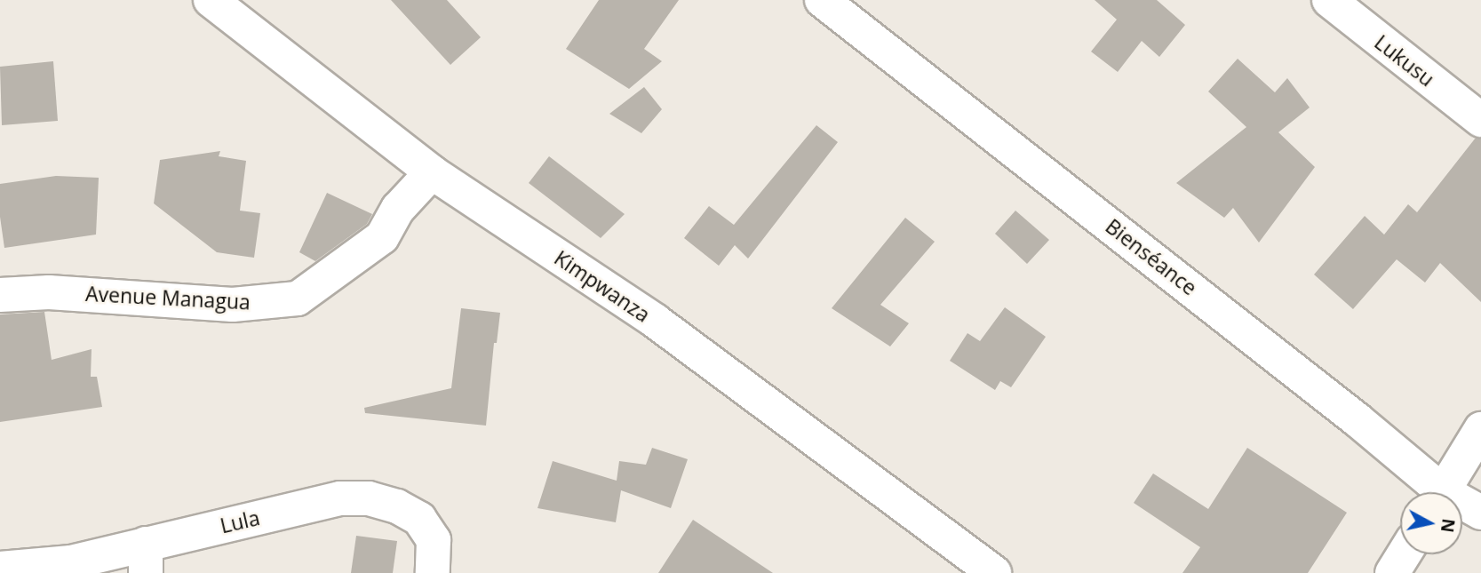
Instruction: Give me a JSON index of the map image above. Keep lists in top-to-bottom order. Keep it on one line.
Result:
{"streets":{"street":["Lukusu","Bienséance","Kimpwanza","Avenue Managua","Lula"]},"crossings":[["Kimpwanza","Avenue Managua"]],"north":"right"}
